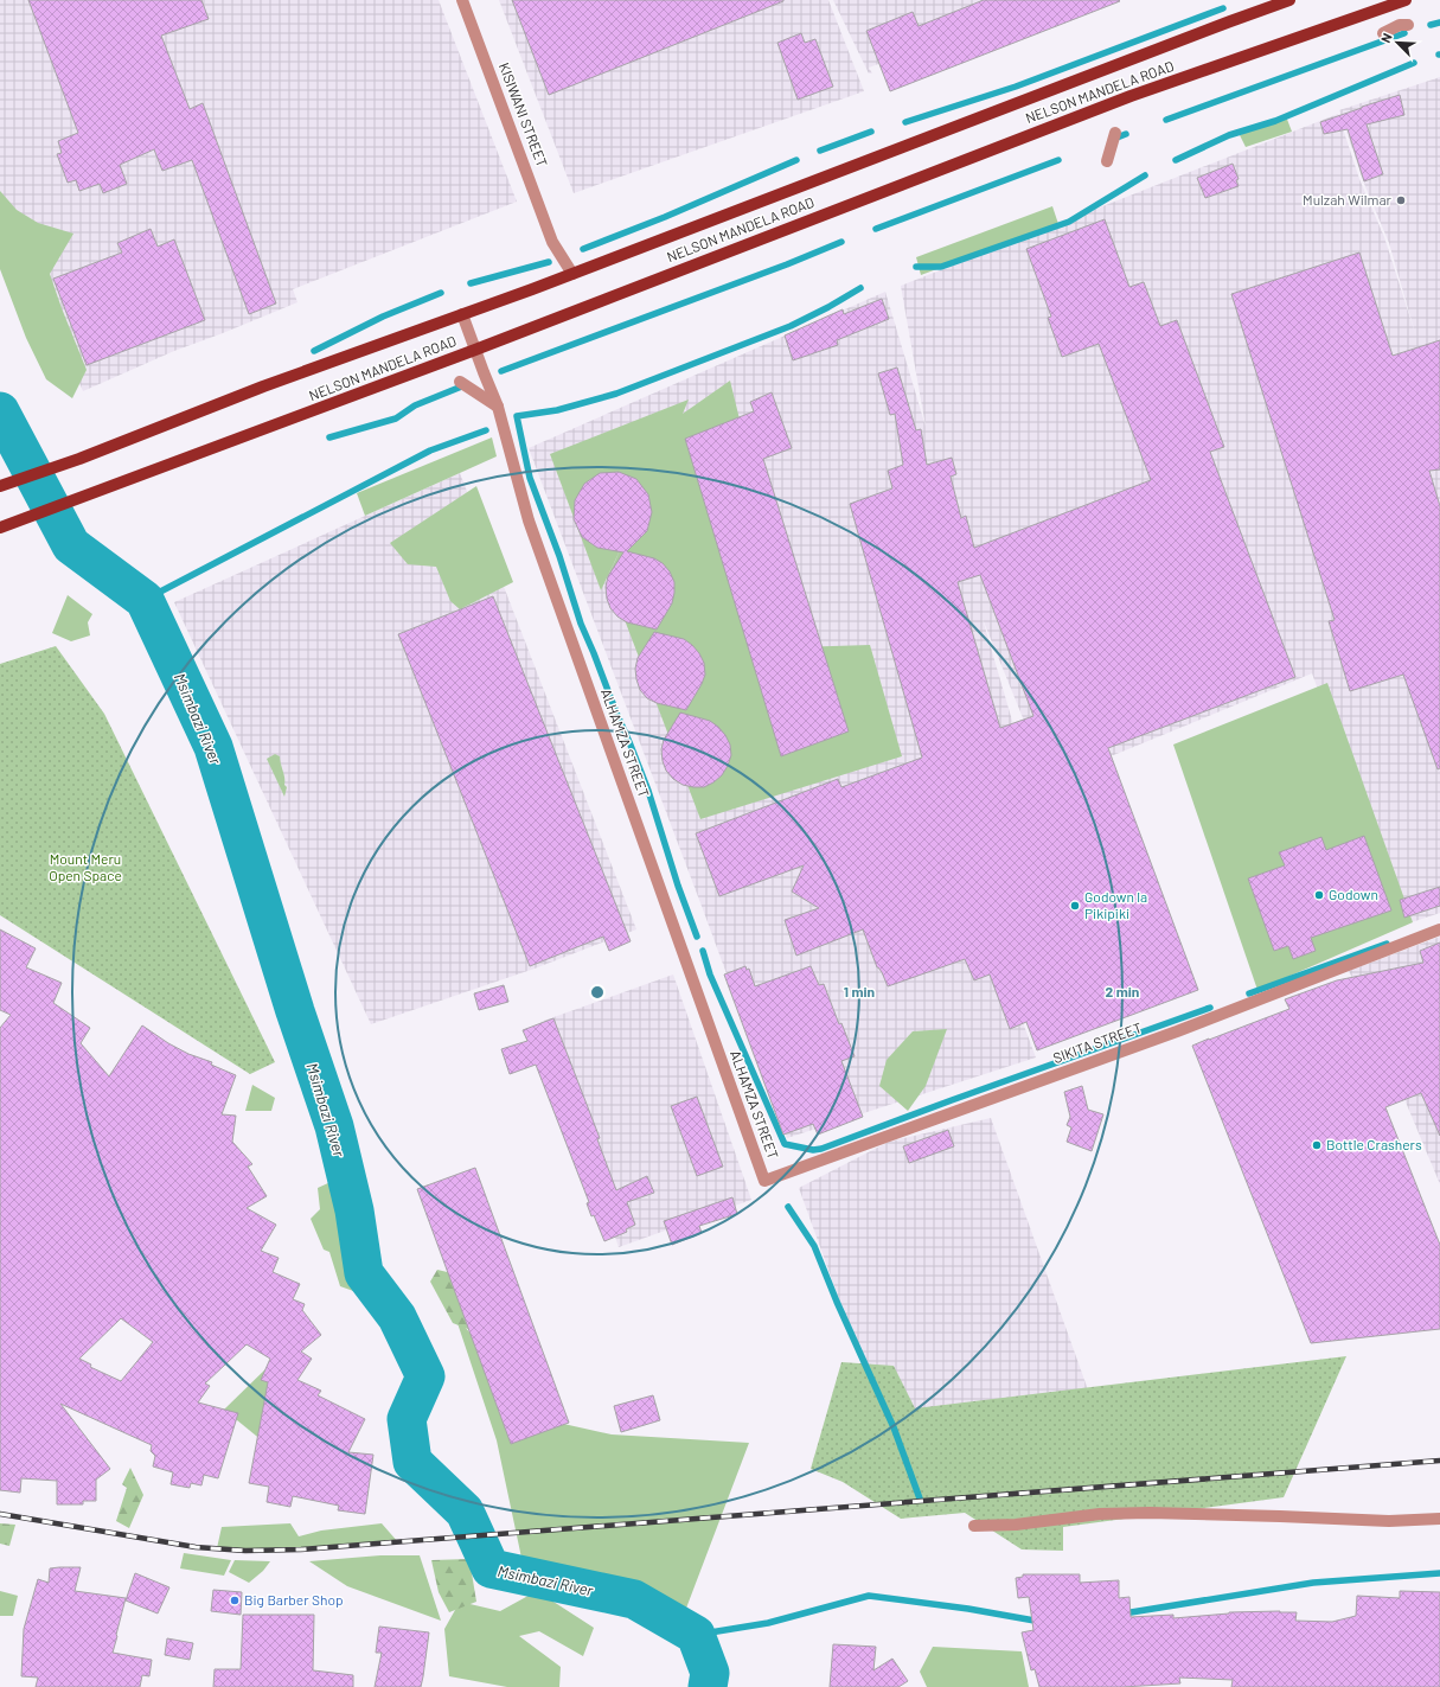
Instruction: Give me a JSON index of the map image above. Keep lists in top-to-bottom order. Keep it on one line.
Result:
{"streets":{"main road":["NELSON MANDELA ROAD"],"street":["KISIWANI STREET","ALHAMZA STREET","SIKITA STREET"]},"crossings":[["NELSON MANDELA ROAD","KISIWANI STREET"],["NELSON MANDELA ROAD","ALHAMZA STREET"],["ALHAMZA STREET","SIKITA STREET"]],"water":["Msimbazi River"],"parks":["Mount Meru Open Space"],"places":["Mulzah Wilmar","Godown","Godown la Pikipiki","Bottle Crashers","Big Barber Shop"],"north":"top left","rings":["1 min","2 min"]}
